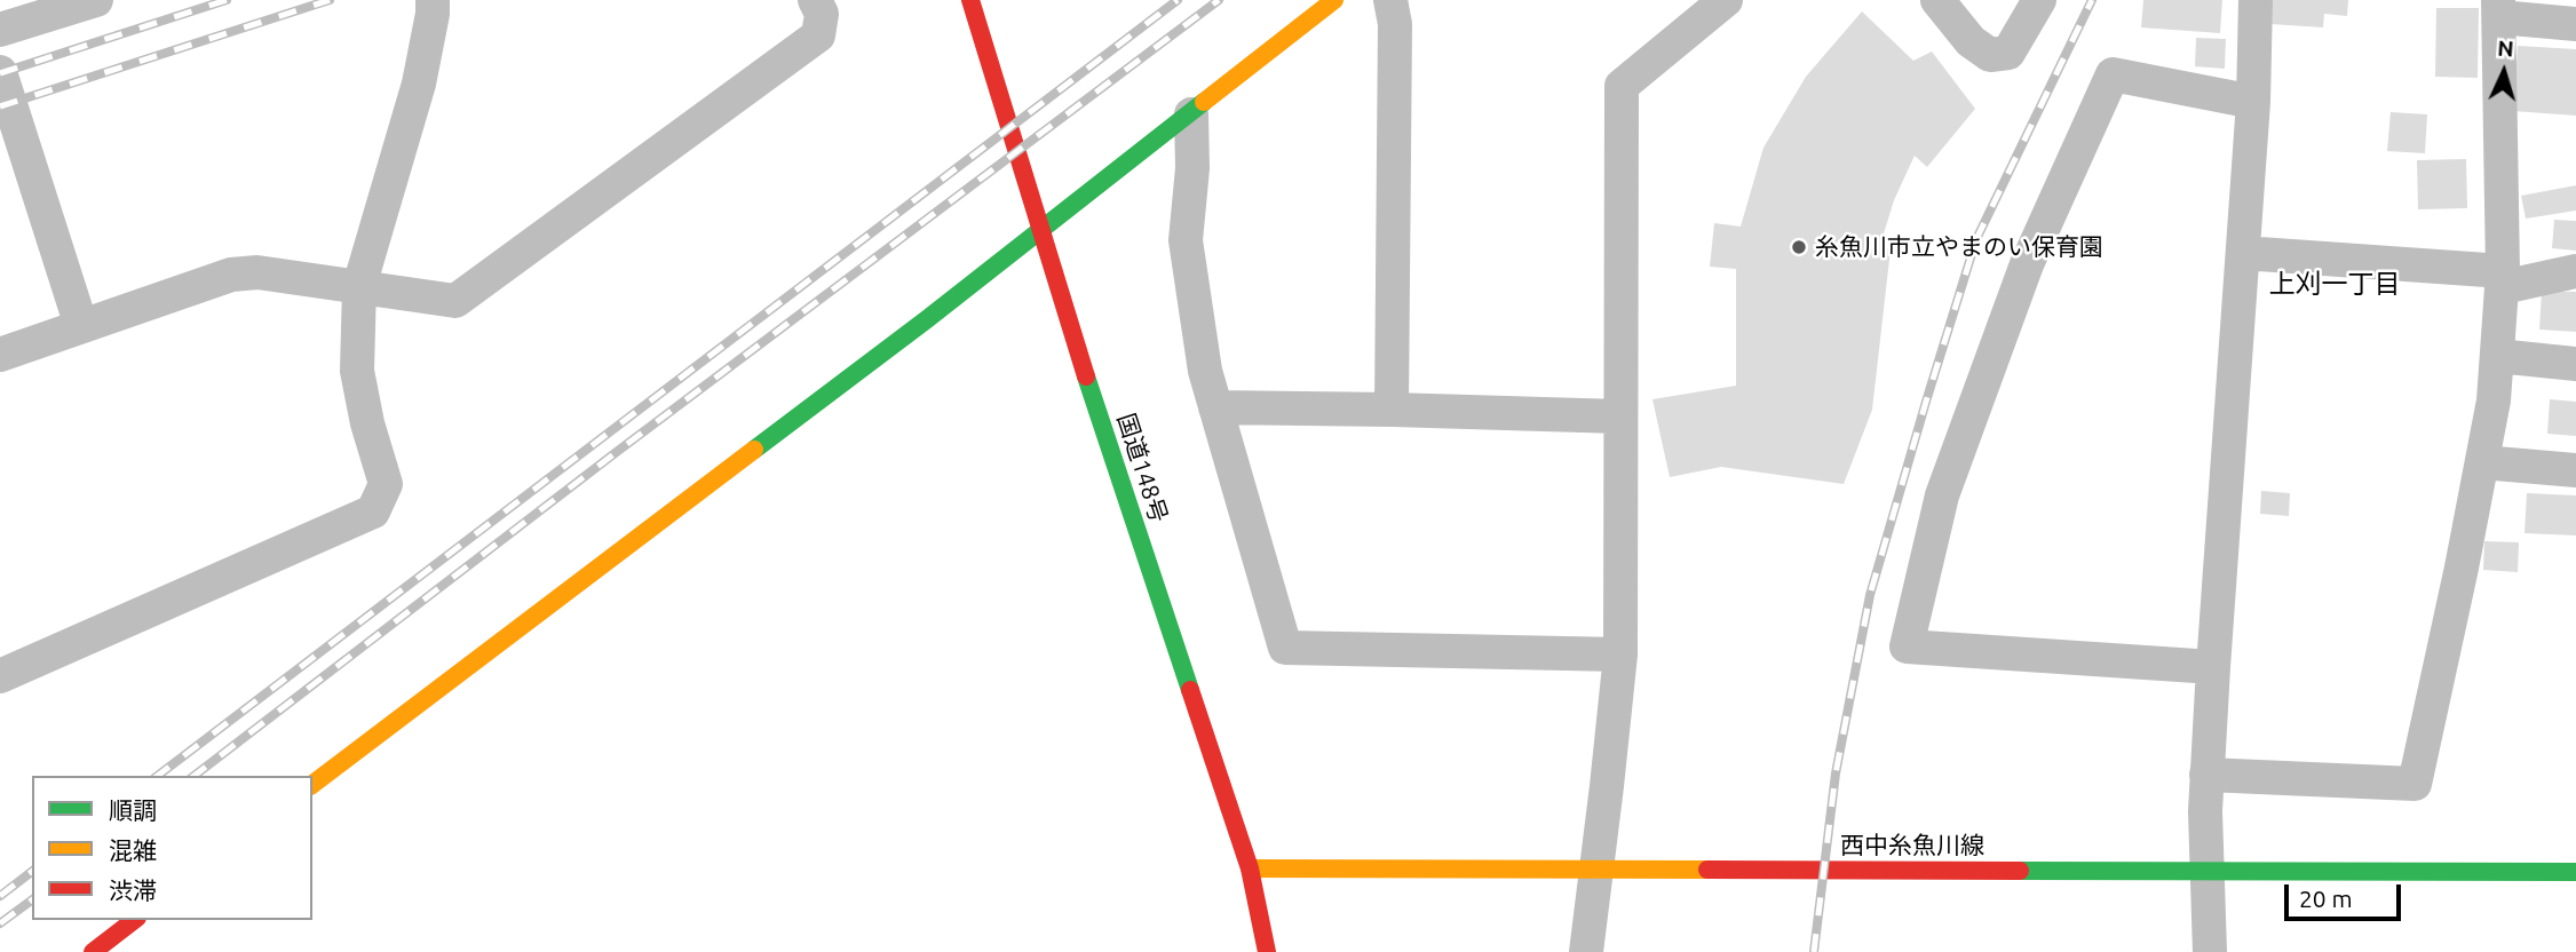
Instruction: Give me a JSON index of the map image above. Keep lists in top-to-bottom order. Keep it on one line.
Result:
{"streets":{"main road":["国道148号","西中糸魚川線"]},"crossings":[["国道148号","西中糸魚川線"]],"districts":["上刈一丁目"],"places":["糸魚川市立やまのい保育園"],"legend":["順調","混雑","渋滞"],"scale_bar":"20 m","north":"top"}
